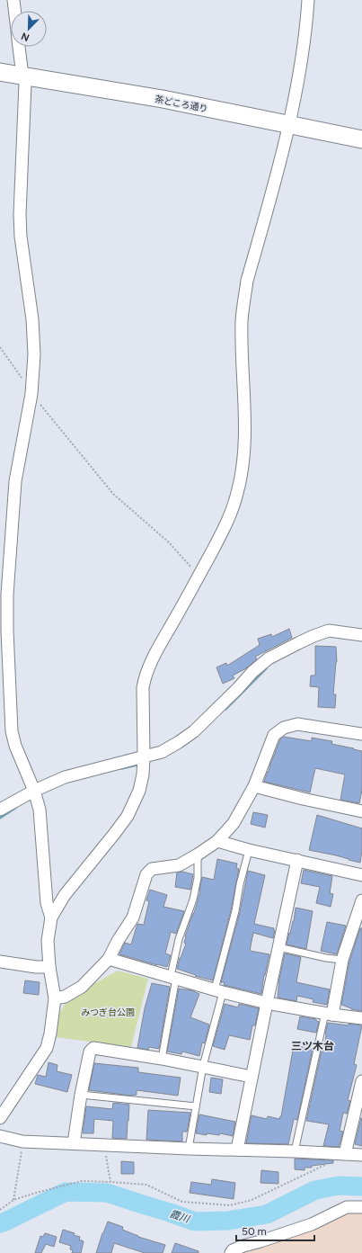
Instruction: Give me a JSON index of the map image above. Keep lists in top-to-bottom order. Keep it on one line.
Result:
{"streets":{"street":["茶どころ通り"]},"districts":["三ツ木台"],"water":["霞川"],"parks":["みつぎ台公園"],"scale_bar":"50 m","north":"bottom left"}
